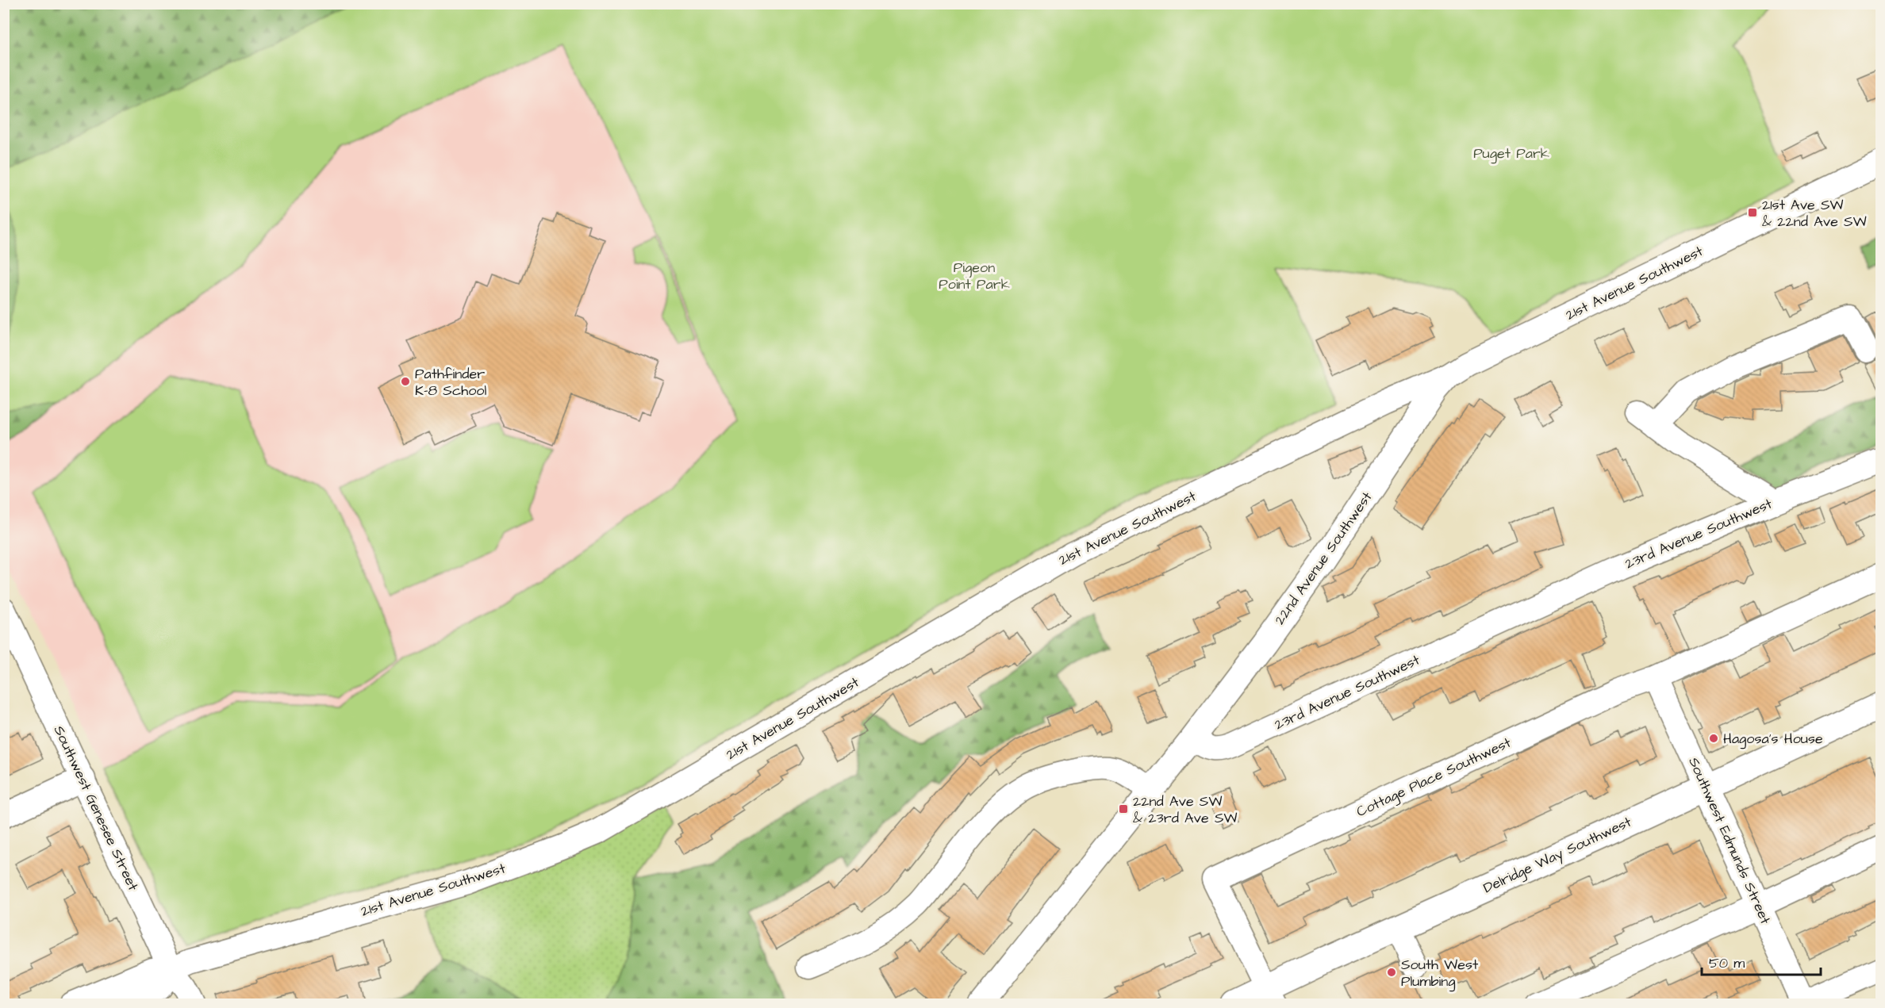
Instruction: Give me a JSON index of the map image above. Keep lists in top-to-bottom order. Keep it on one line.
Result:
{"streets":{"main road":["Delridge Way Southwest"],"street":["21st Avenue Southwest","23rd Avenue Southwest","22nd Avenue Southwest","Cottage Place Southwest","Southwest Genesee Street","Southwest Edmunds Street"]},"crossings":[["21st Avenue Southwest","22nd Avenue Southwest"],["21st Avenue Southwest","Southwest Genesee Street"],["23rd Avenue Southwest","22nd Avenue Southwest"],["Cottage Place Southwest","Southwest Edmunds Street"],["Cottage Place Southwest","Delridge Way Southwest"],["Southwest Edmunds Street","Delridge Way Southwest"]],"parks":["Puget Park","Pigeon Point Park"],"places":{"transit":["21st Ave SW & 22nd Ave SW","22nd Ave SW & 23rd Ave SW"],"other":["Pathfinder K-8 School","Hagosa’s House","South West Plumbing"]},"scale_bar":"50 m"}
